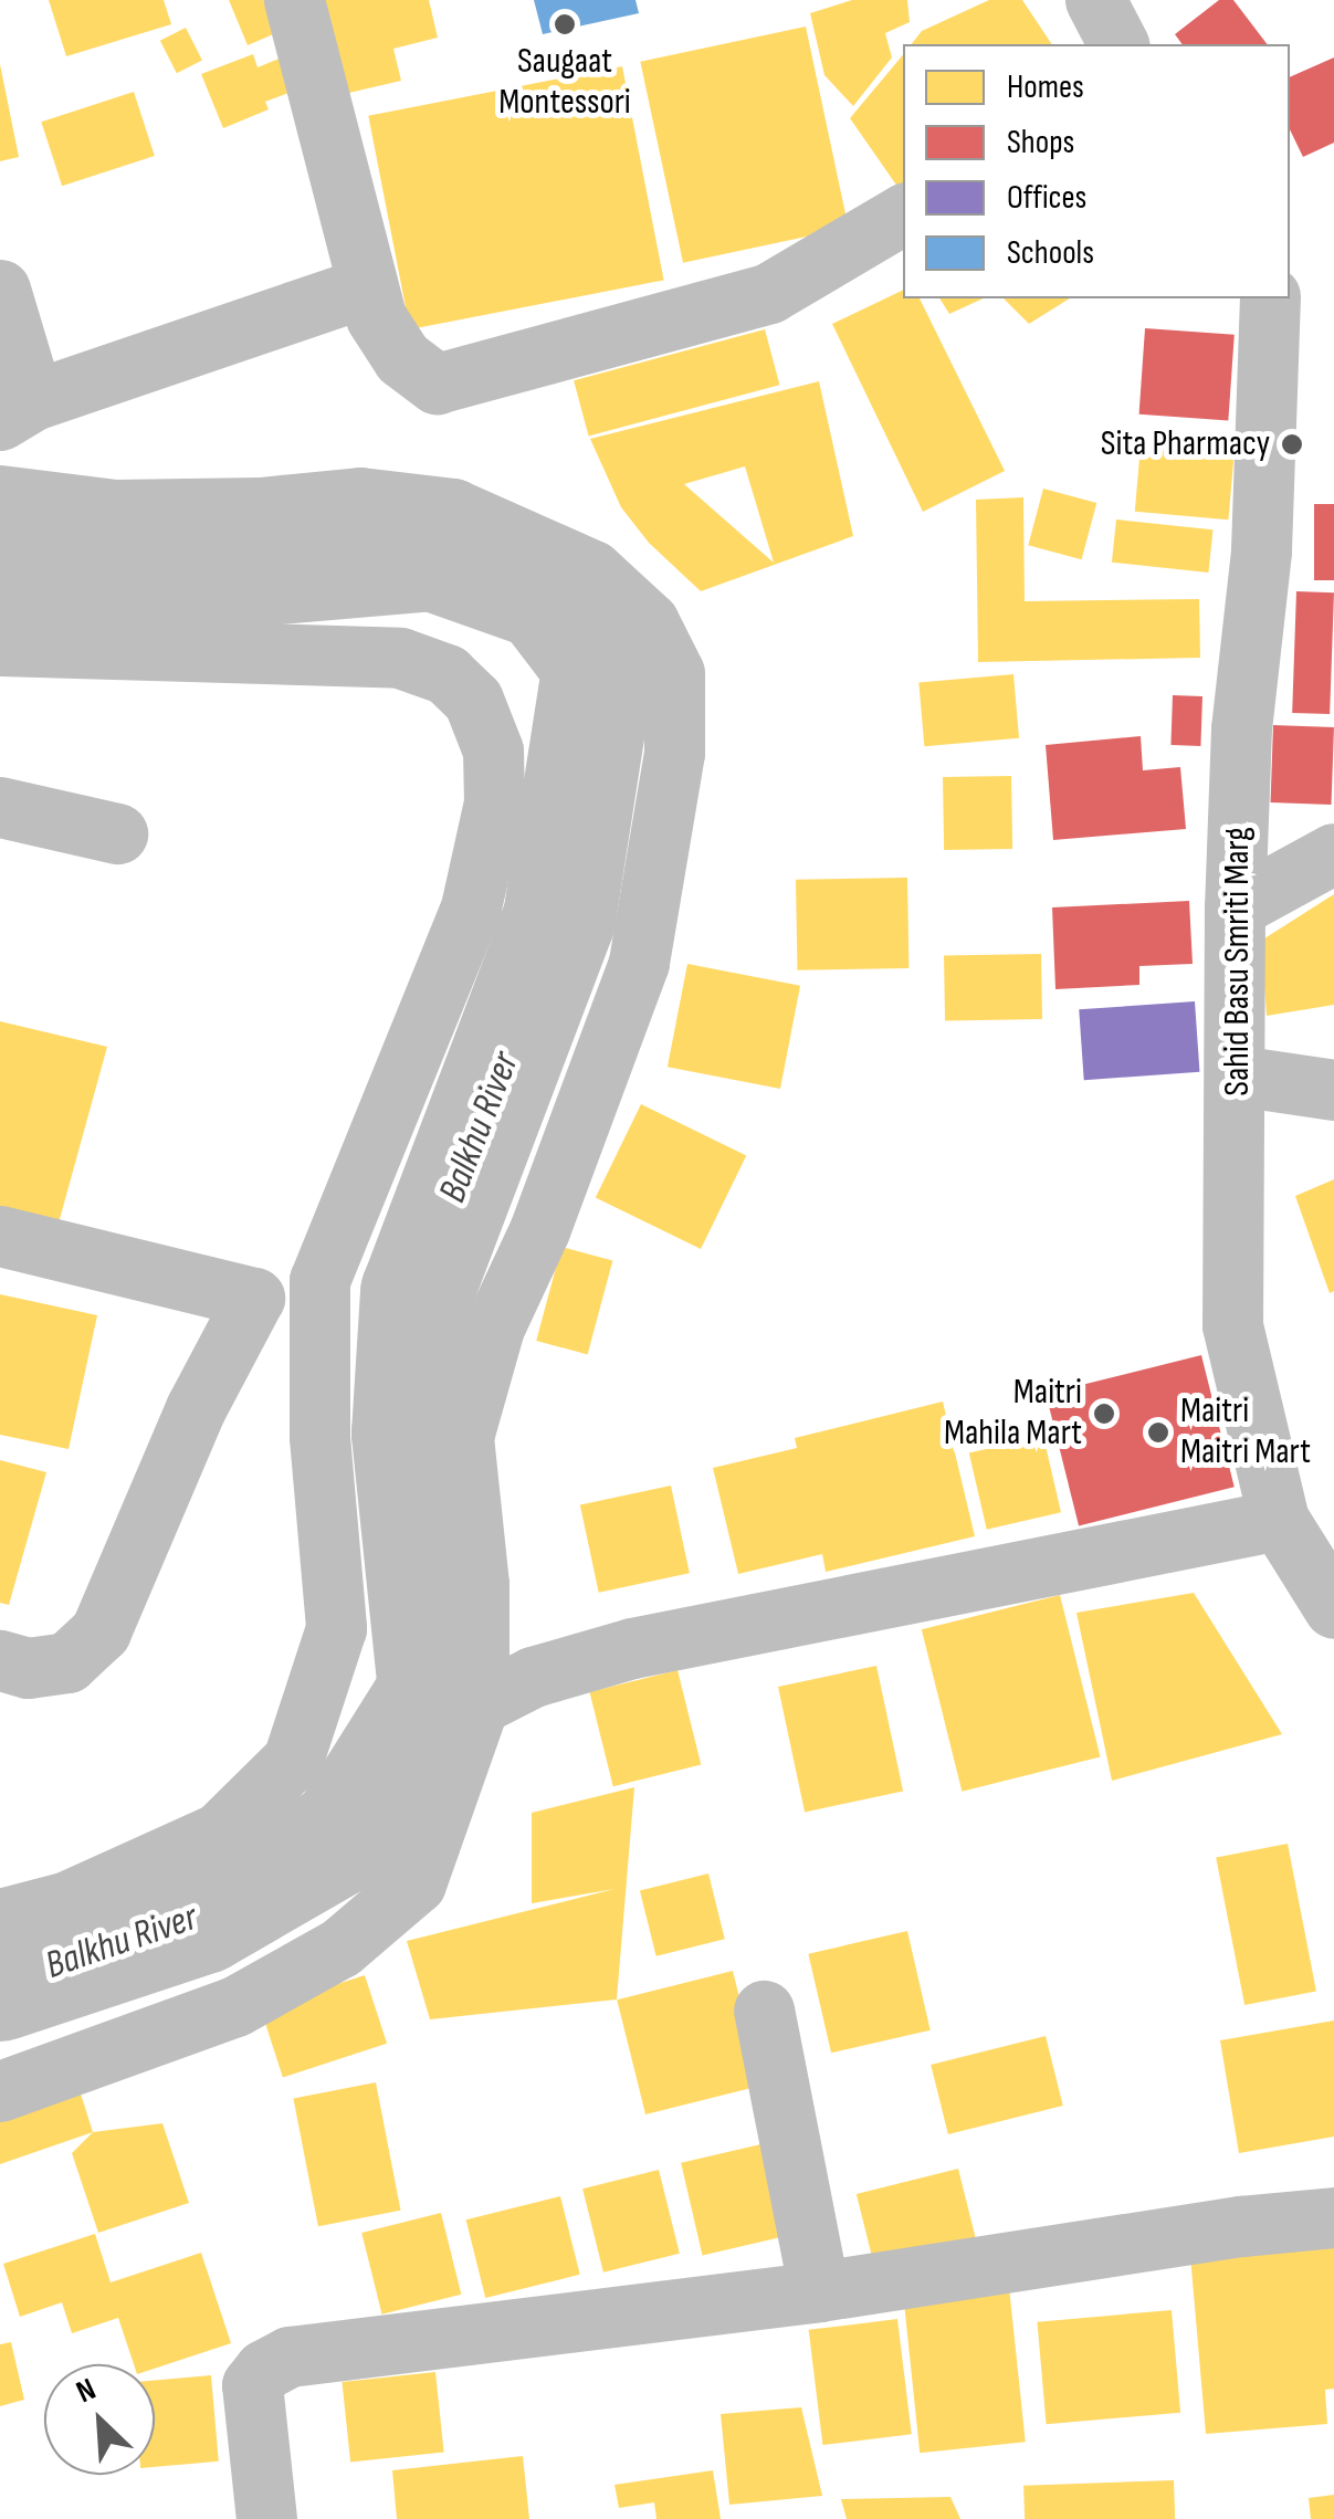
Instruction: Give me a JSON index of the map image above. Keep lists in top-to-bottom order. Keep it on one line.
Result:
{"streets":{"street":["Sahid Basu Smriti Marg"]},"water":["Balkhu River"],"places":["Saugaat Montessori","Sita Pharmacy","Maitri Mahila Mart","Maitri Maitri Mart"],"legend":["Homes","Shops","Offices","Schools"],"north":"top left"}
